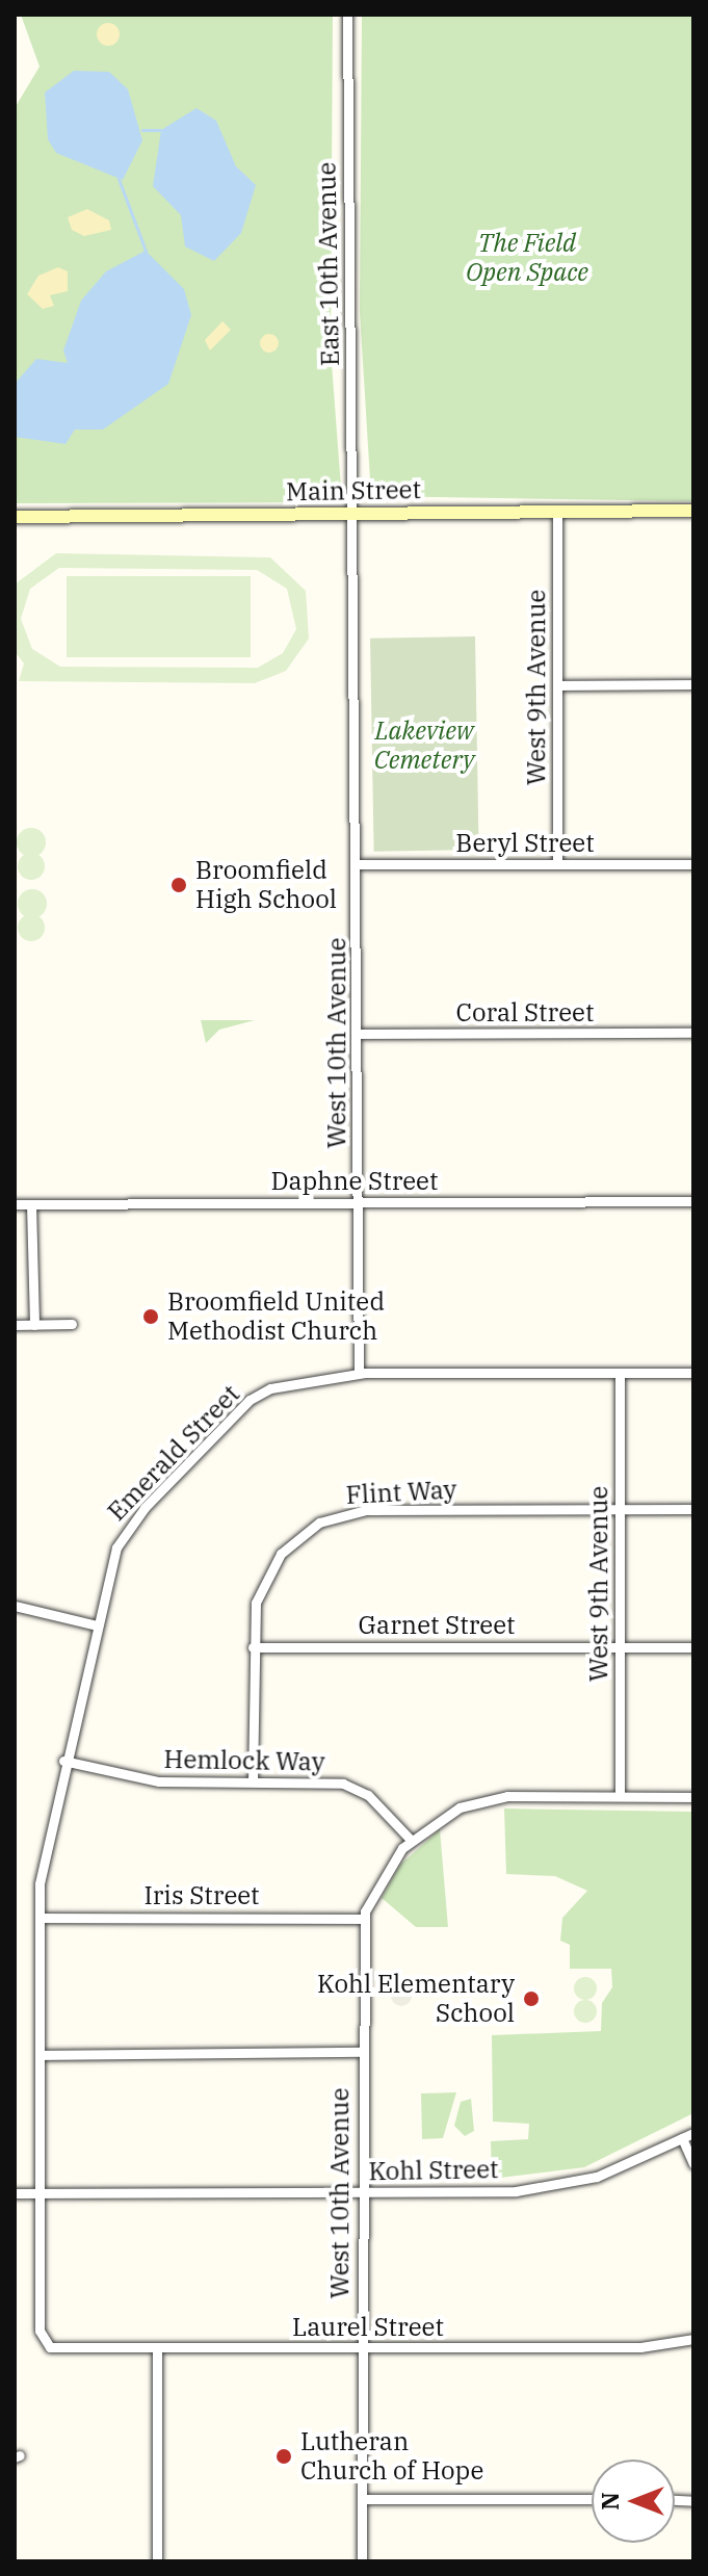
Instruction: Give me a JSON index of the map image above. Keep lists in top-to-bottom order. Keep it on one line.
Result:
{"streets":{"main road":["Main Street"],"street":["East 10th Avenue","West 9th Avenue","Beryl Street","Coral Street","West 10th Avenue","Daphne Street","Emerald Street","Flint Way","Garnet Street","Hemlock Way","Iris Street","Kohl Street","Laurel Street"]},"crossings":[["East 10th Avenue","Main Street"],["East 10th Avenue","West 10th Avenue"],["Main Street","West 9th Avenue"],["Main Street","West 10th Avenue"],["West 9th Avenue","Beryl Street"],["West 9th Avenue","Emerald Street"],["West 9th Avenue","Flint Way"],["West 9th Avenue","Garnet Street"],["Beryl Street","West 10th Avenue"],["Coral Street","West 10th Avenue"],["West 10th Avenue","Daphne Street"],["West 10th Avenue","Emerald Street"],["West 10th Avenue","Hemlock Way"],["West 10th Avenue","Iris Street"],["West 10th Avenue","Kohl Street"],["West 10th Avenue","Laurel Street"],["Emerald Street","Hemlock Way"],["Emerald Street","Iris Street"],["Emerald Street","Kohl Street"],["Emerald Street","Laurel Street"],["Flint Way","Garnet Street"],["Flint Way","Hemlock Way"]],"parks":["The Field Open Space","Lakeview Cemetery"],"places":["Broomfield High School","Broomfield United Methodist Church","Kohl Elementary School","Lutheran Church of Hope"],"north":"left"}
